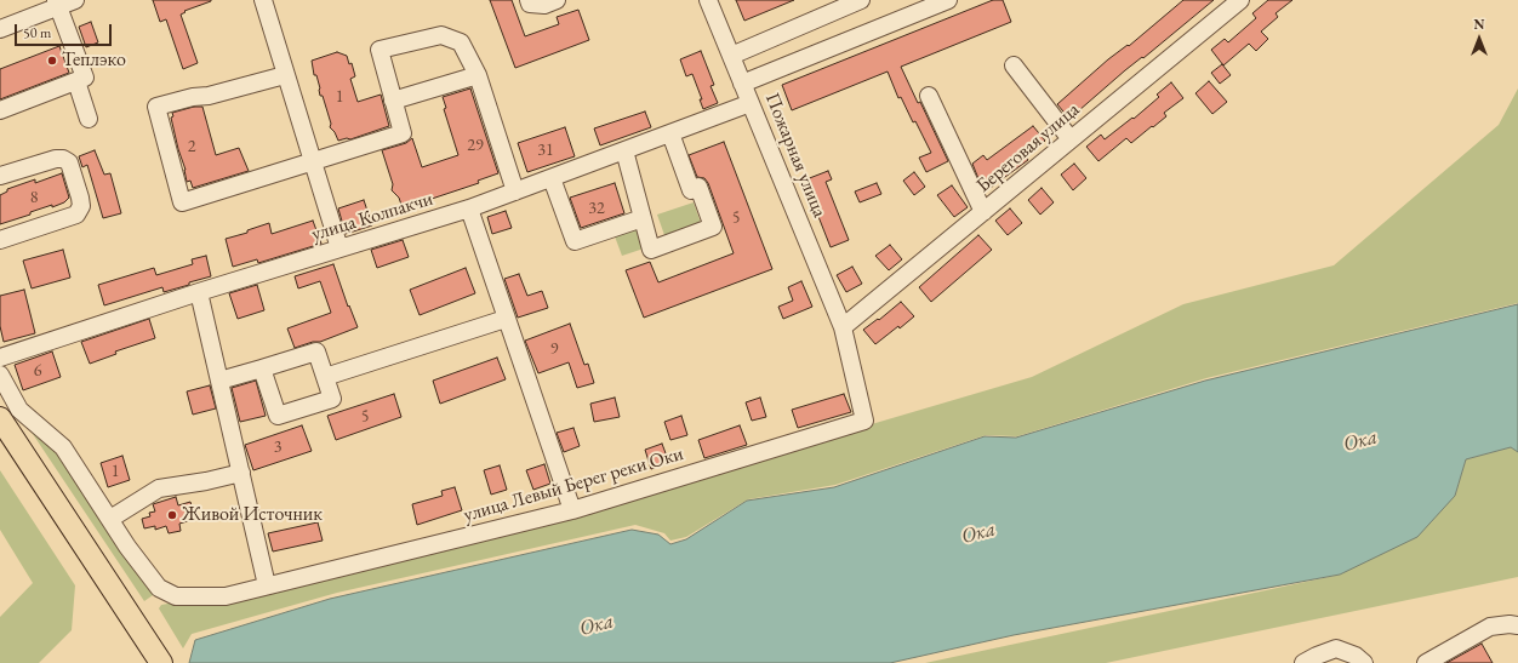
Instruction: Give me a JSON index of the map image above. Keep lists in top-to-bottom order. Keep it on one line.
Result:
{"streets":{"street":["Береговая улица","Пожарная улица","улица Колпакчи","улица Левый Берег реки Оки"]},"crossings":[["Береговая улица","Пожарная улица"],["Береговая улица","улица Левый Берег реки Оки"],["Пожарная улица","улица Колпакчи"],["Пожарная улица","улица Левый Берег реки Оки"]],"water":["Ока"],"places":["Теплэко","Живой Источник"],"house_numbers":["1","29","2","31","8","32","5","9","6","5","3","1"],"scale_bar":"50 m","north":"top"}
